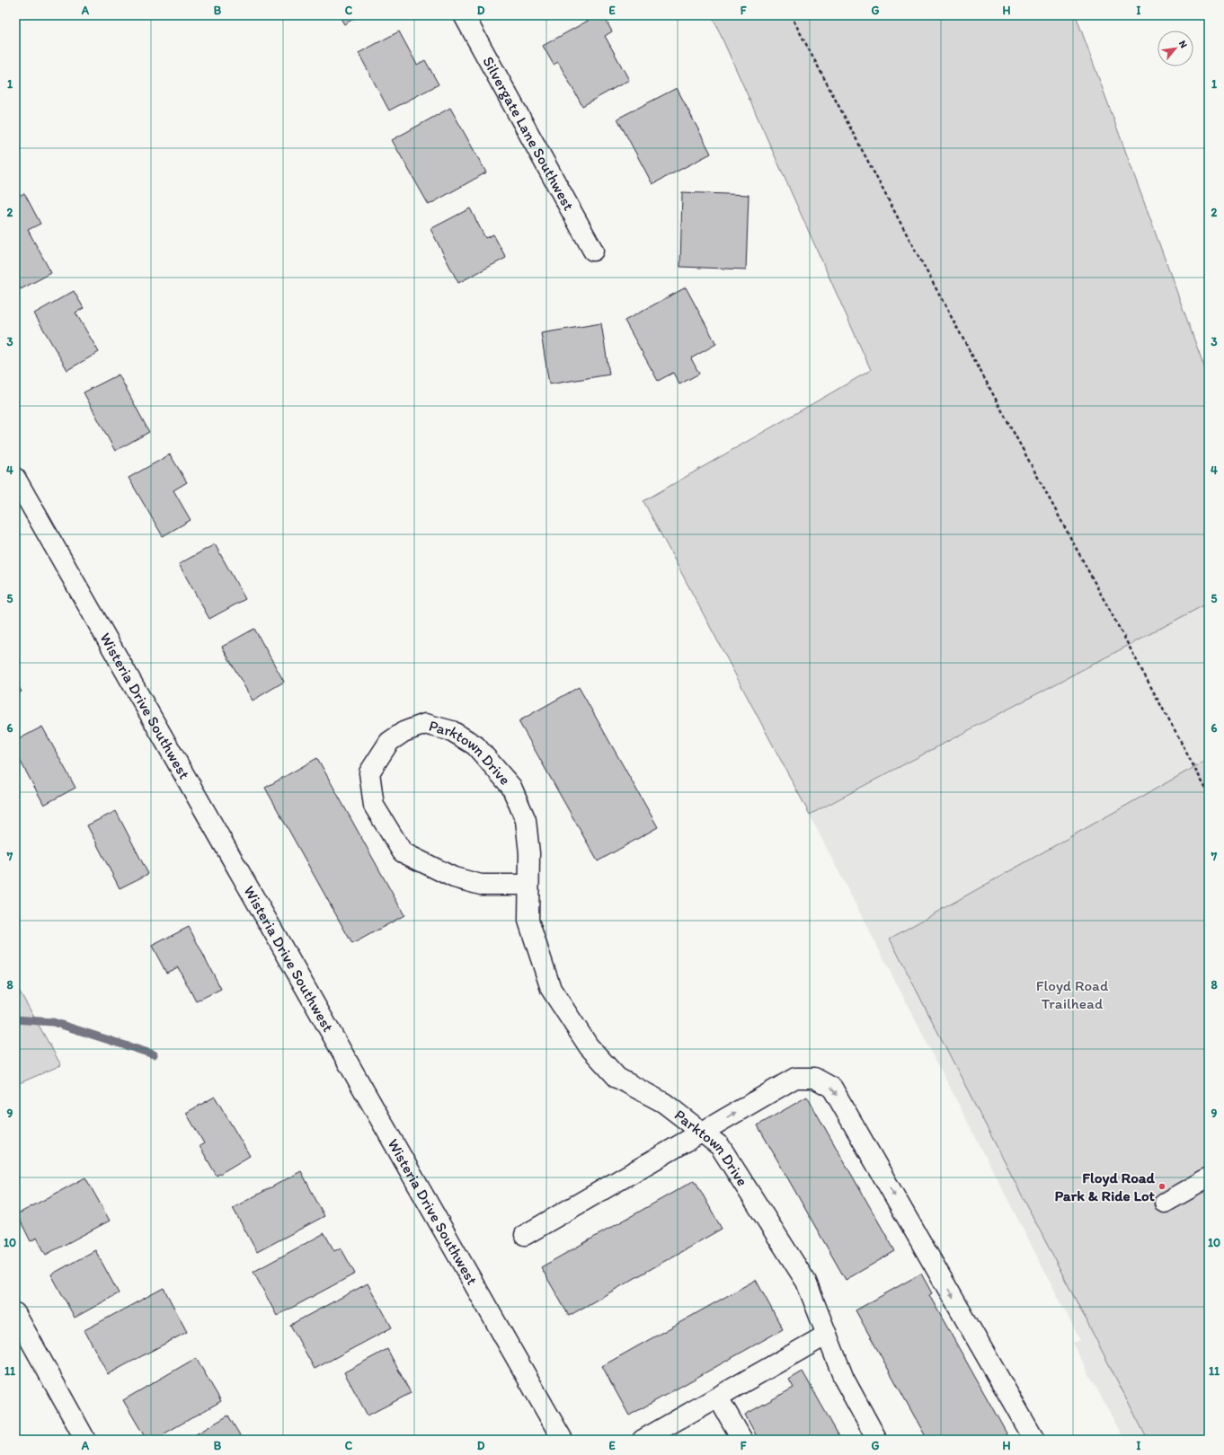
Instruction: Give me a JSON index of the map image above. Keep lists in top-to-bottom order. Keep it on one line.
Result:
{"streets":{"street":["Silvergate Lane Southwest","Wisteria Drive Southwest","Parktown Drive"]},"parks":["Floyd Road Trailhead"],"places":["Floyd Road Park & Ride Lot"],"north":"top right","grid":{"columns":["A","B","C","D","E","F","G","H","I"],"rows":["1","2","3","4","5","6","7","8","9","10","11"]}}
